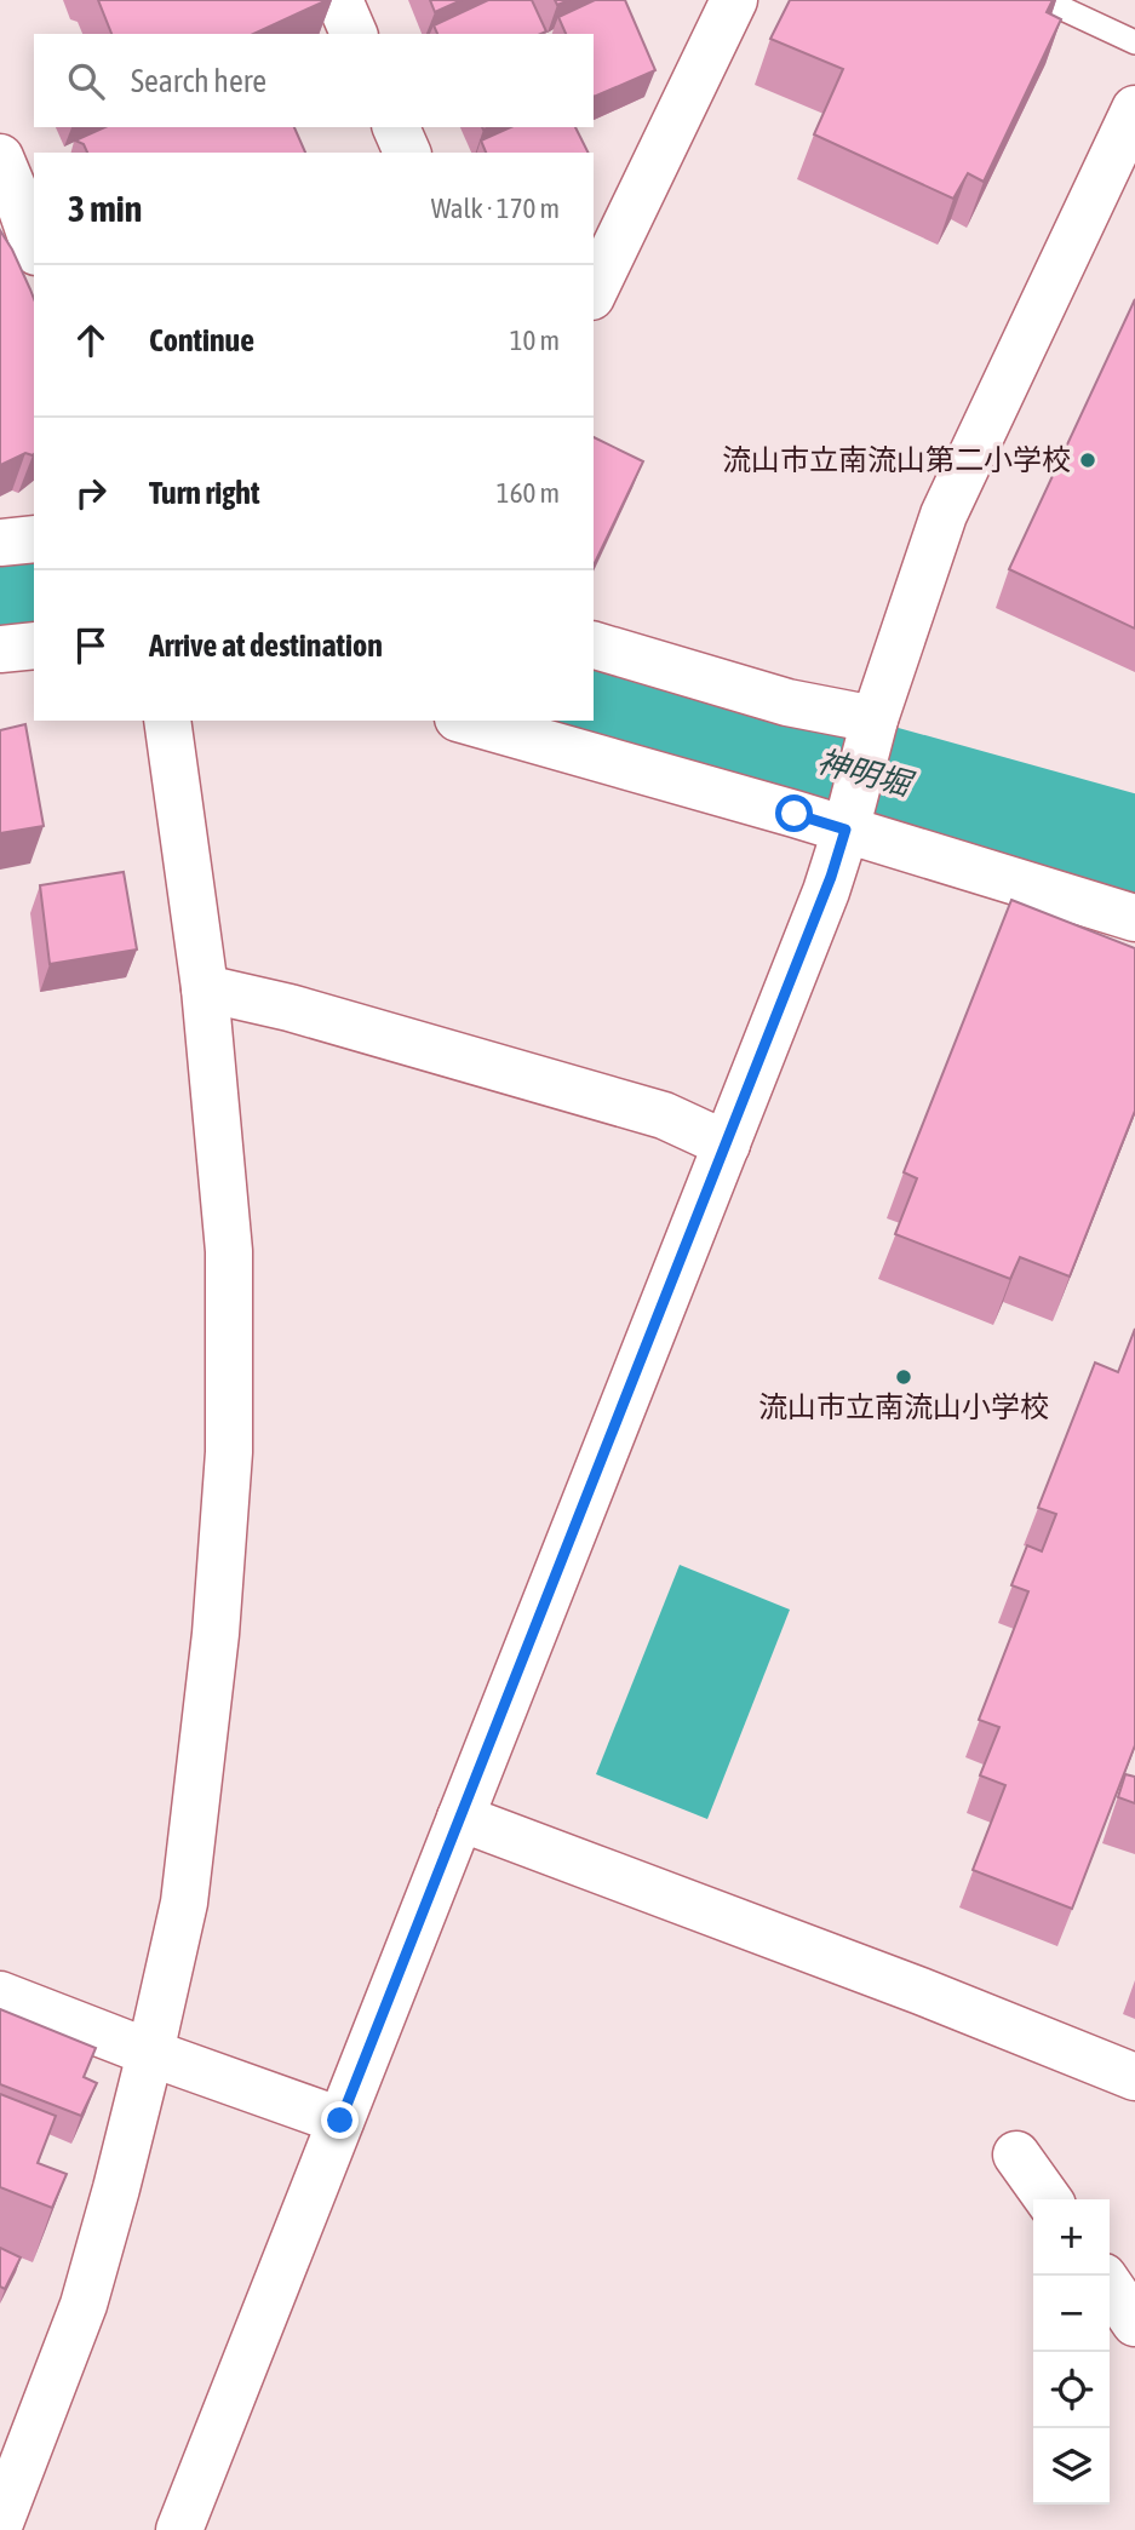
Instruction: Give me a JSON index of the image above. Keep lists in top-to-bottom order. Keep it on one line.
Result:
{"water":["神明堀"],"places":["流山市立南流山第二小学校","流山市立南流山小学校"],"page":{"search":"Search here","heading":["3 min","Walk · 170 m"],"list":[["Continue","10 m"],["Turn right","160 m"],"Arrive at destination"],"map_buttons":["+","−"]}}
